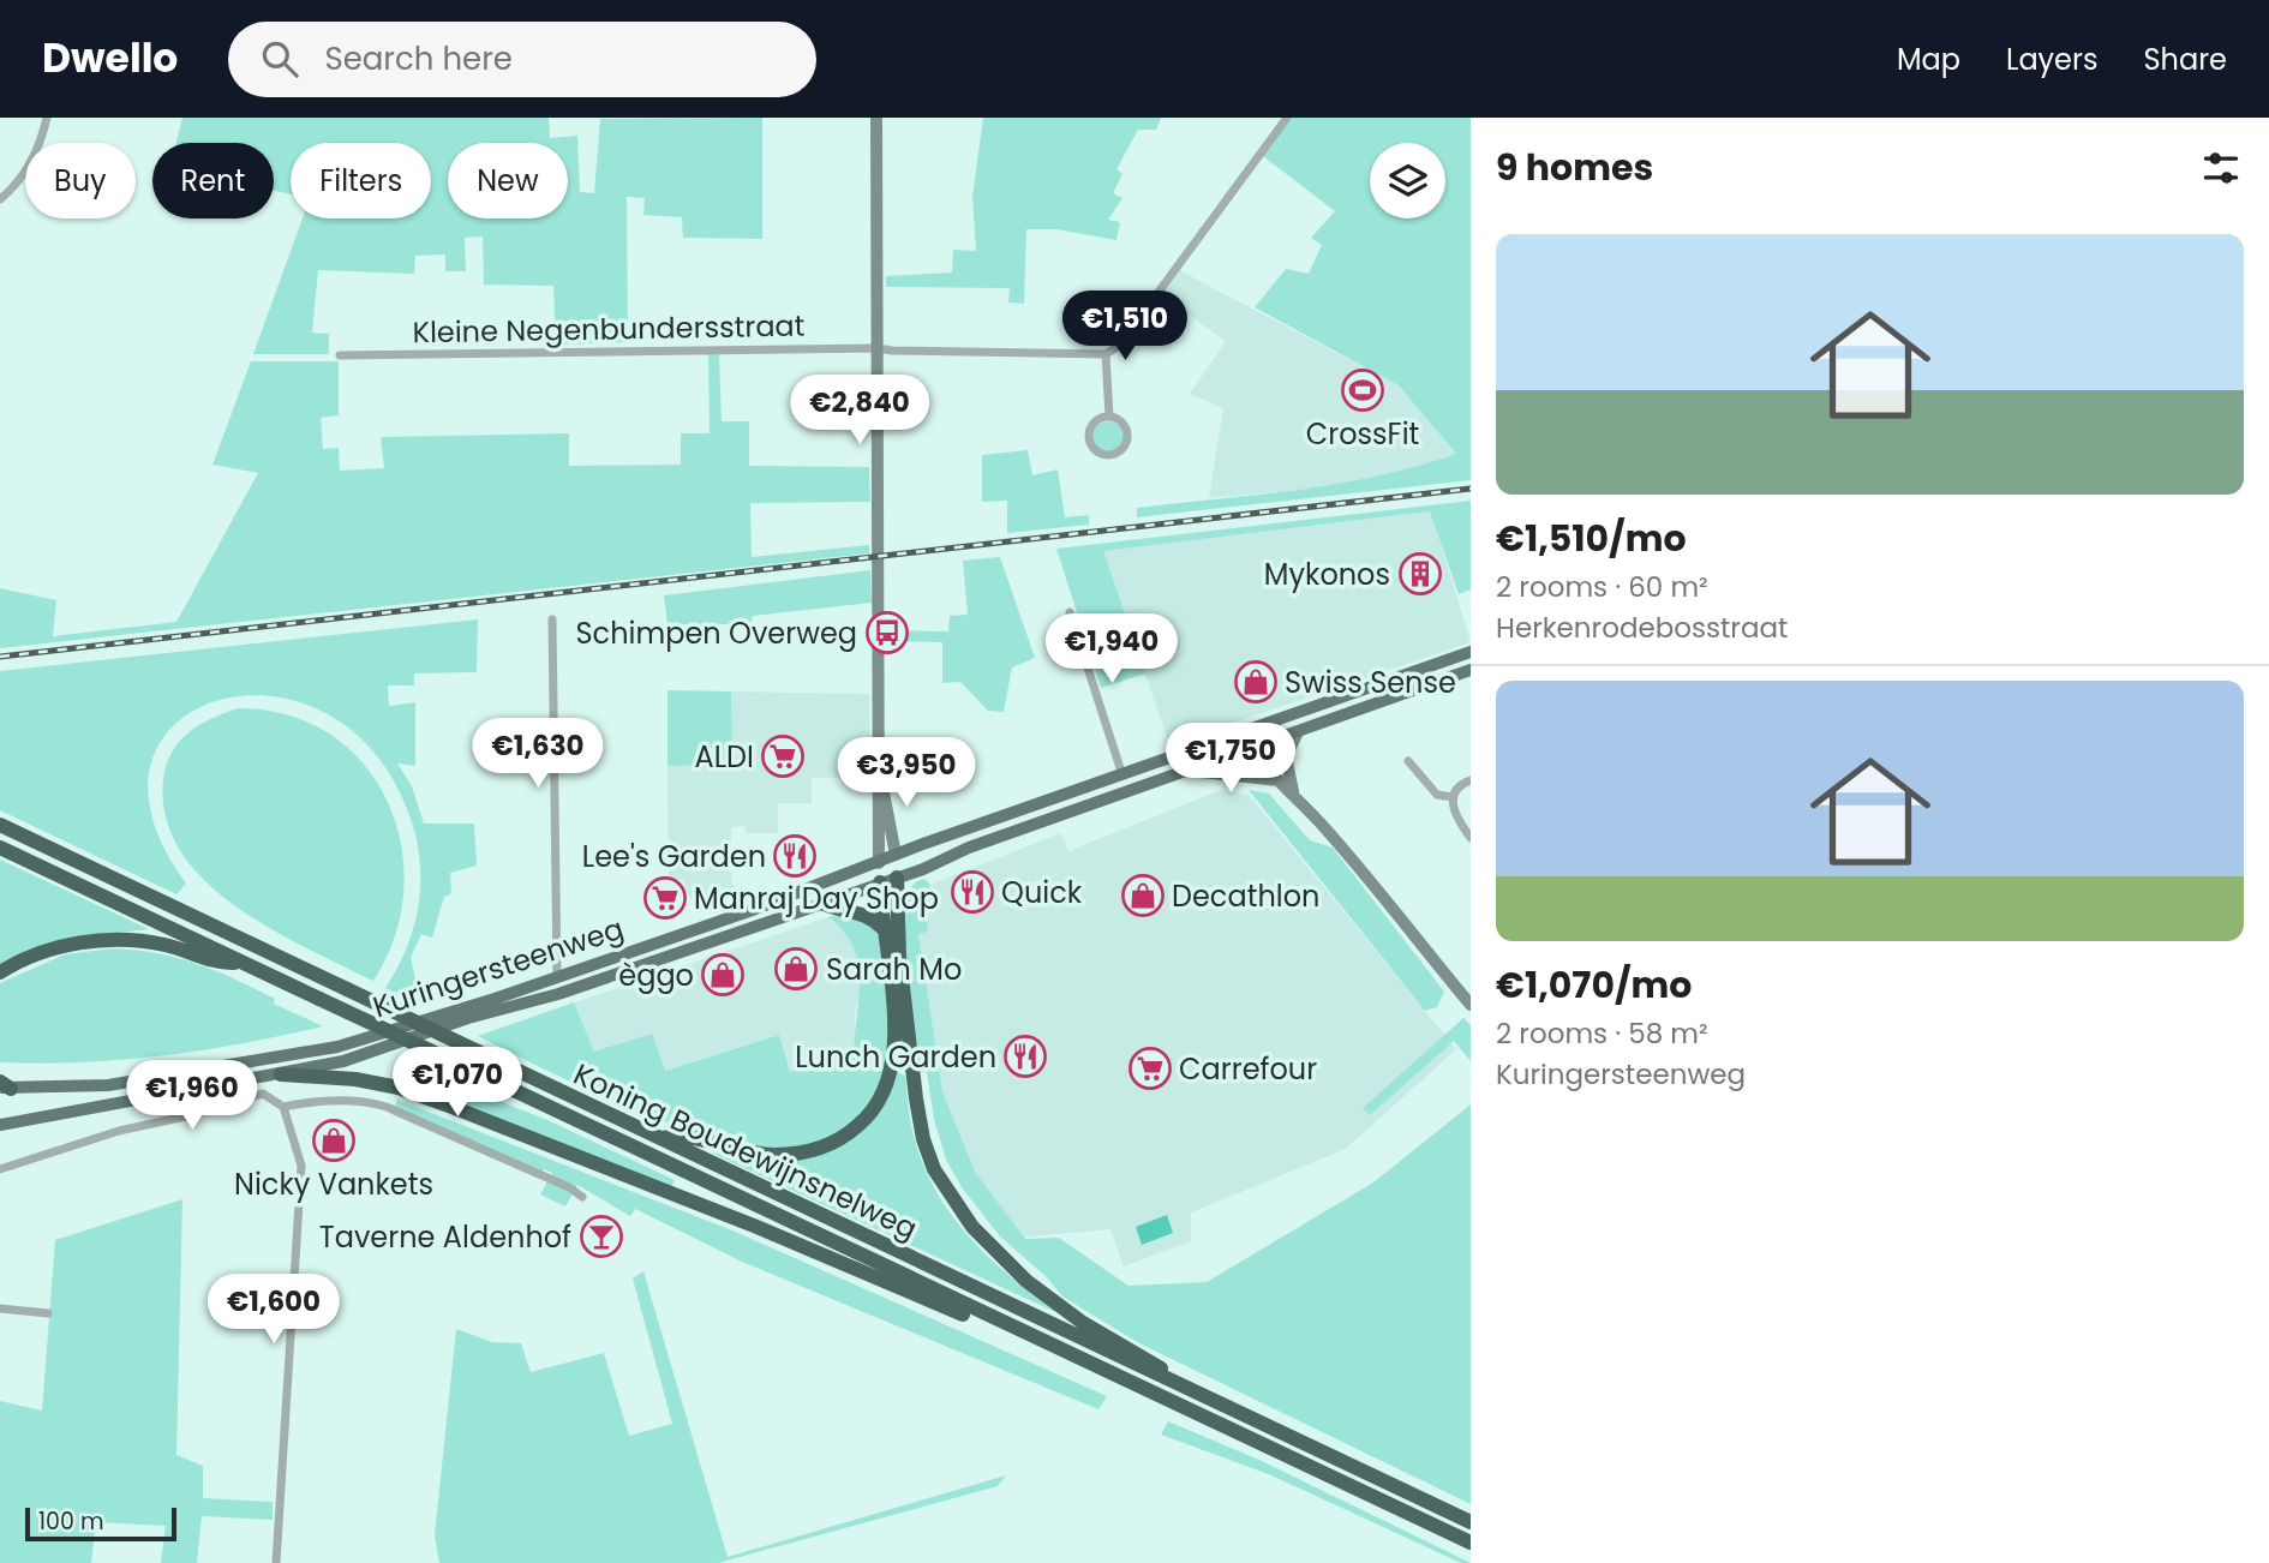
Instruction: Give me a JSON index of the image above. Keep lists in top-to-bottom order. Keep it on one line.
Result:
{"streets":{"highway":["Koning Boudewijnsnelweg"],"main road":["Kuringersteenweg"],"street":["Kleine Negenbundersstraat"]},"places":{"sports":["CrossFit"],"building":["Mykonos"],"bus stop":["Schimpen Overweg"],"shop":["Swiss Sense","Decathlon","Sarah Mo","èggo","Nicky Vankets"],"supermarket":["ALDI","Manraj Day Shop","Carrefour"],"restaurant":["Lee's Garden","Quick","Lunch Garden"],"bar":["Taverne Aldenhof"]},"scale_bar":"100 m","page":{"header":"Dwello","search":"Search here","nav":["Map","Layers","Share"],"heading":"9 homes","chip":["Buy","Rent","Filters","New"],"list":[{"name":"€1,510/mo","note":"2 rooms · 60 m² · Herkenrodebosstraat"},{"name":"€1,070/mo","note":"2 rooms · 58 m² · Kuringersteenweg"}],"price":["€1,510","€2,840","€1,940","€1,630","€1,750","€3,950","€1,070","€1,960","€1,600"],"scale":"100 m"}}
